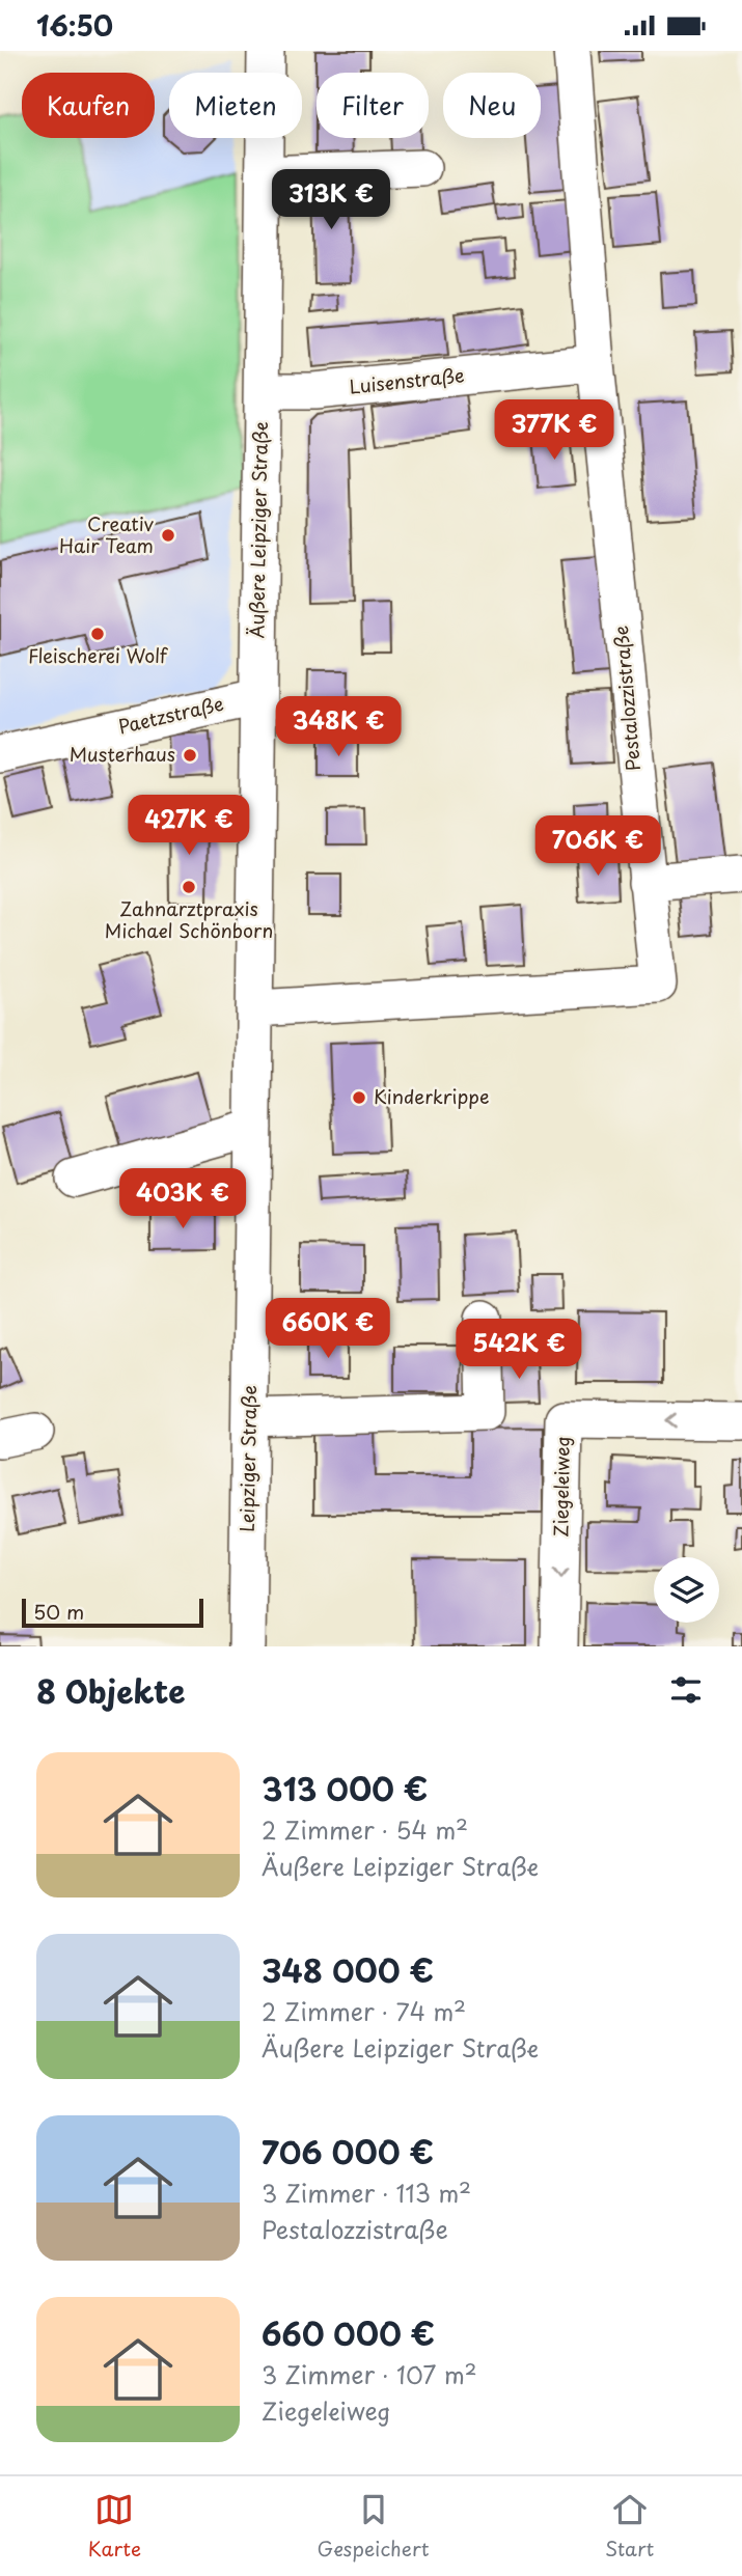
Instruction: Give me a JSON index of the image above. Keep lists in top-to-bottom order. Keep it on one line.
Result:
{"streets":{"street":["Luisenstraße","Äußere Leipziger Straße","Pestalozzistraße","Paetzstraße","Leipziger Straße","Ziegeleiweg"]},"crossings":[["Luisenstraße","Äußere Leipziger Straße"],["Luisenstraße","Pestalozzistraße"],["Äußere Leipziger Straße","Pestalozzistraße"],["Äußere Leipziger Straße","Paetzstraße"],["Äußere Leipziger Straße","Leipziger Straße"],["Pestalozzistraße","Leipziger Straße"]],"places":["Creativ Hair Team","Fleischerei Wolf","Musterhaus","Zahnarztpraxis Michael Schönborn","Kinderkrippe"],"scale_bar":"50 m","page":{"status":"16:50","chip":["Kaufen","Mieten","Filter","Neu"],"price":["313K €","377K €","348K €","427K €","706K €","403K €","660K €","542K €"],"scale":"50 m","heading":"8 Objekte","list":[{"name":"313 000 €","note":"2 Zimmer · 54 m² · Äußere Leipziger Straße"},{"name":"348 000 €","note":"2 Zimmer · 74 m² · Äußere Leipziger Straße"},{"name":"706 000 €","note":"3 Zimmer · 113 m² · Pestalozzistraße"},{"name":"660 000 €","note":"3 Zimmer · 107 m² · Ziegeleiweg"}],"tabs":["Karte","Gespeichert","Start"]}}
